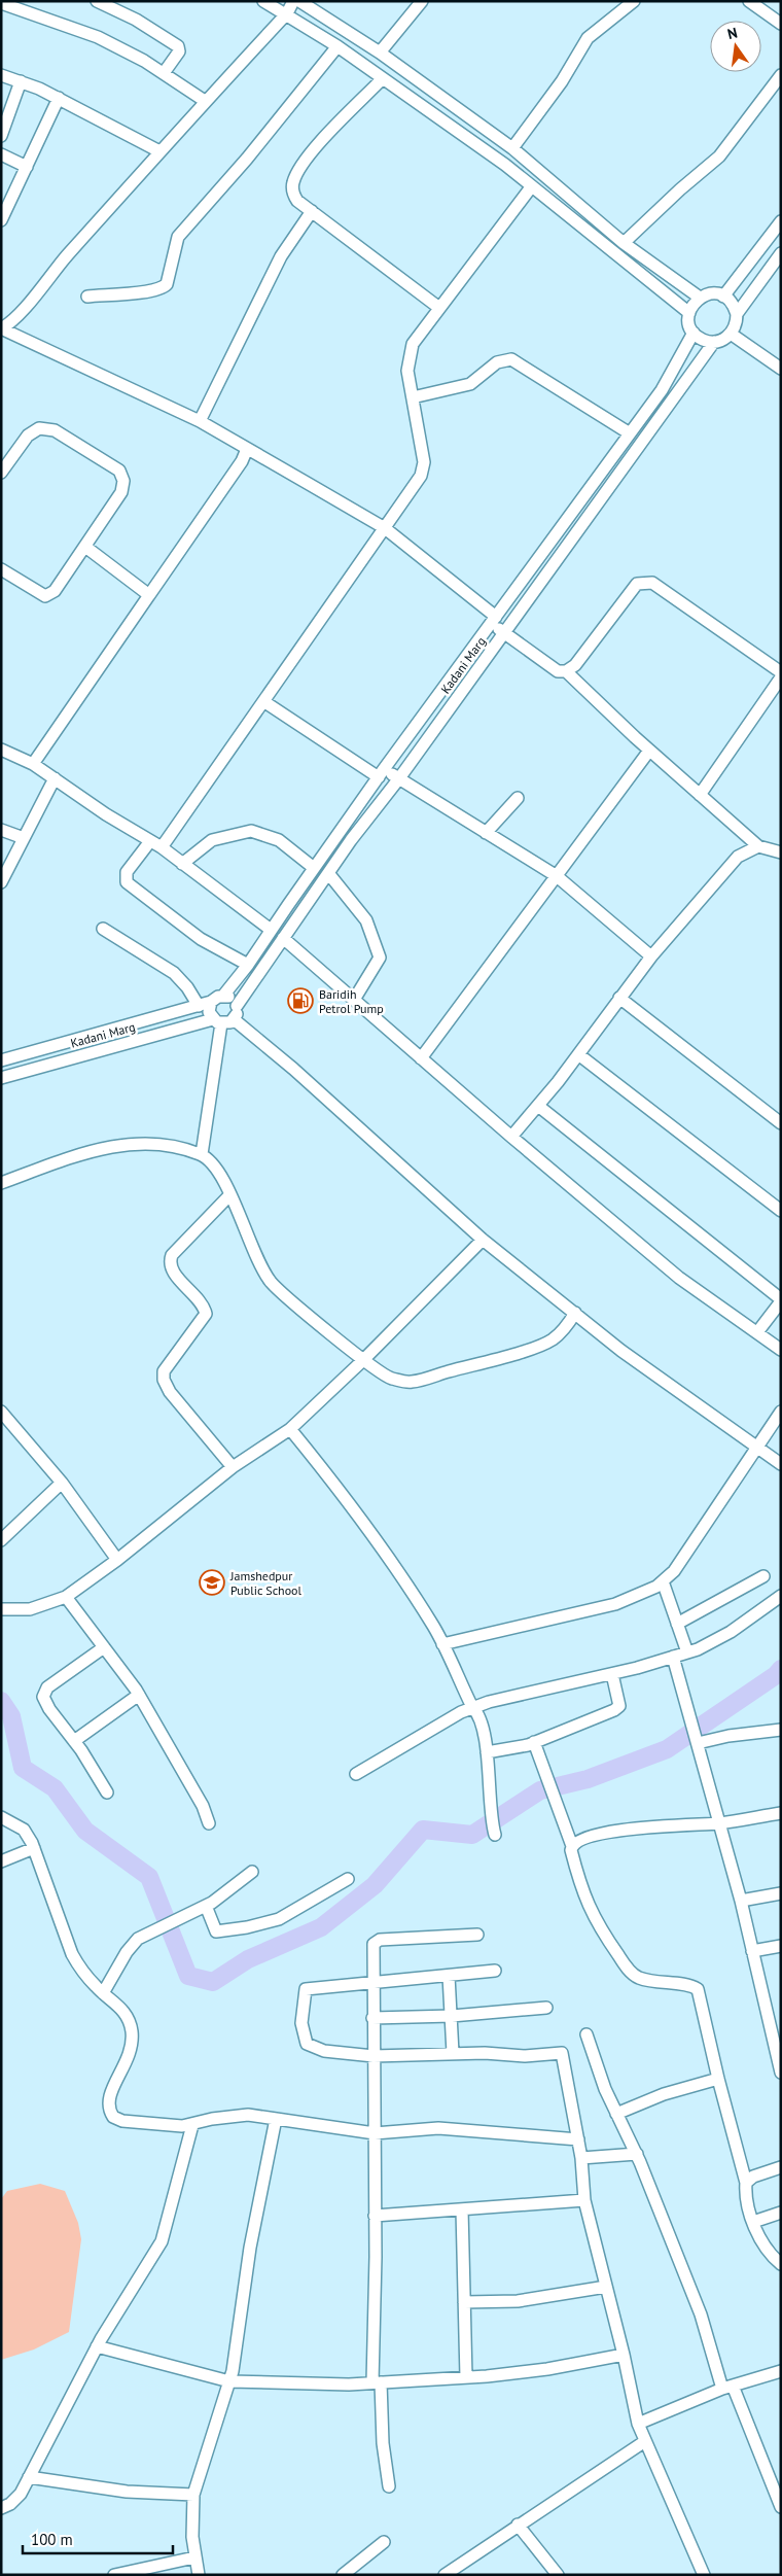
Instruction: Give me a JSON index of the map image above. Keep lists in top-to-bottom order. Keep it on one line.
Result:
{"streets":{"street":["Kadani Marg"]},"places":{"fuel station":["Baridih Petrol Pump"],"school or university":["Jamshedpur Public School"]},"scale_bar":"100 m","north":"top"}
